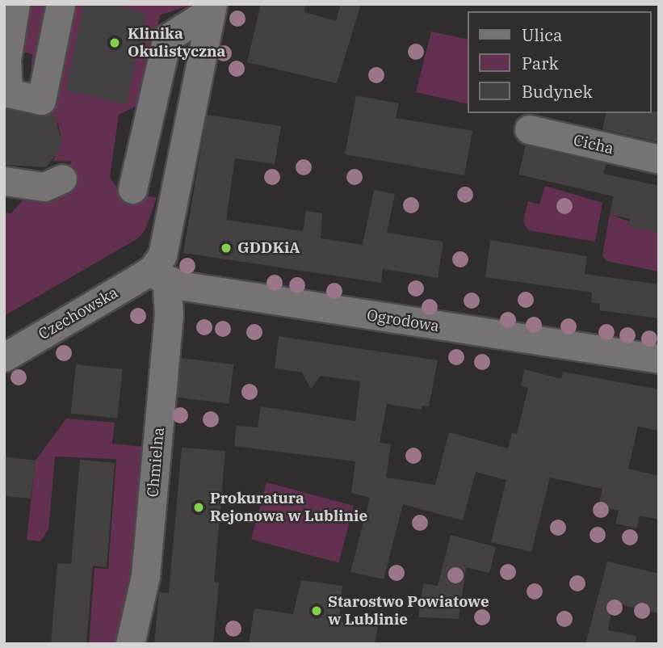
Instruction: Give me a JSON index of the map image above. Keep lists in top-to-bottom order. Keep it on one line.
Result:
{"streets":{"street":["Cicha","Czechowska","Ogrodowa","Chmielna"]},"crossings":[["Czechowska","Ogrodowa"],["Czechowska","Chmielna"],["Ogrodowa","Chmielna"]],"places":["Klinika Okulistyczna","GDDKiA","Prokuratura Rejonowa w Lublinie","Starostwo Powiatowe w Lublinie"],"legend":["Ulica","Park","Budynek"]}
